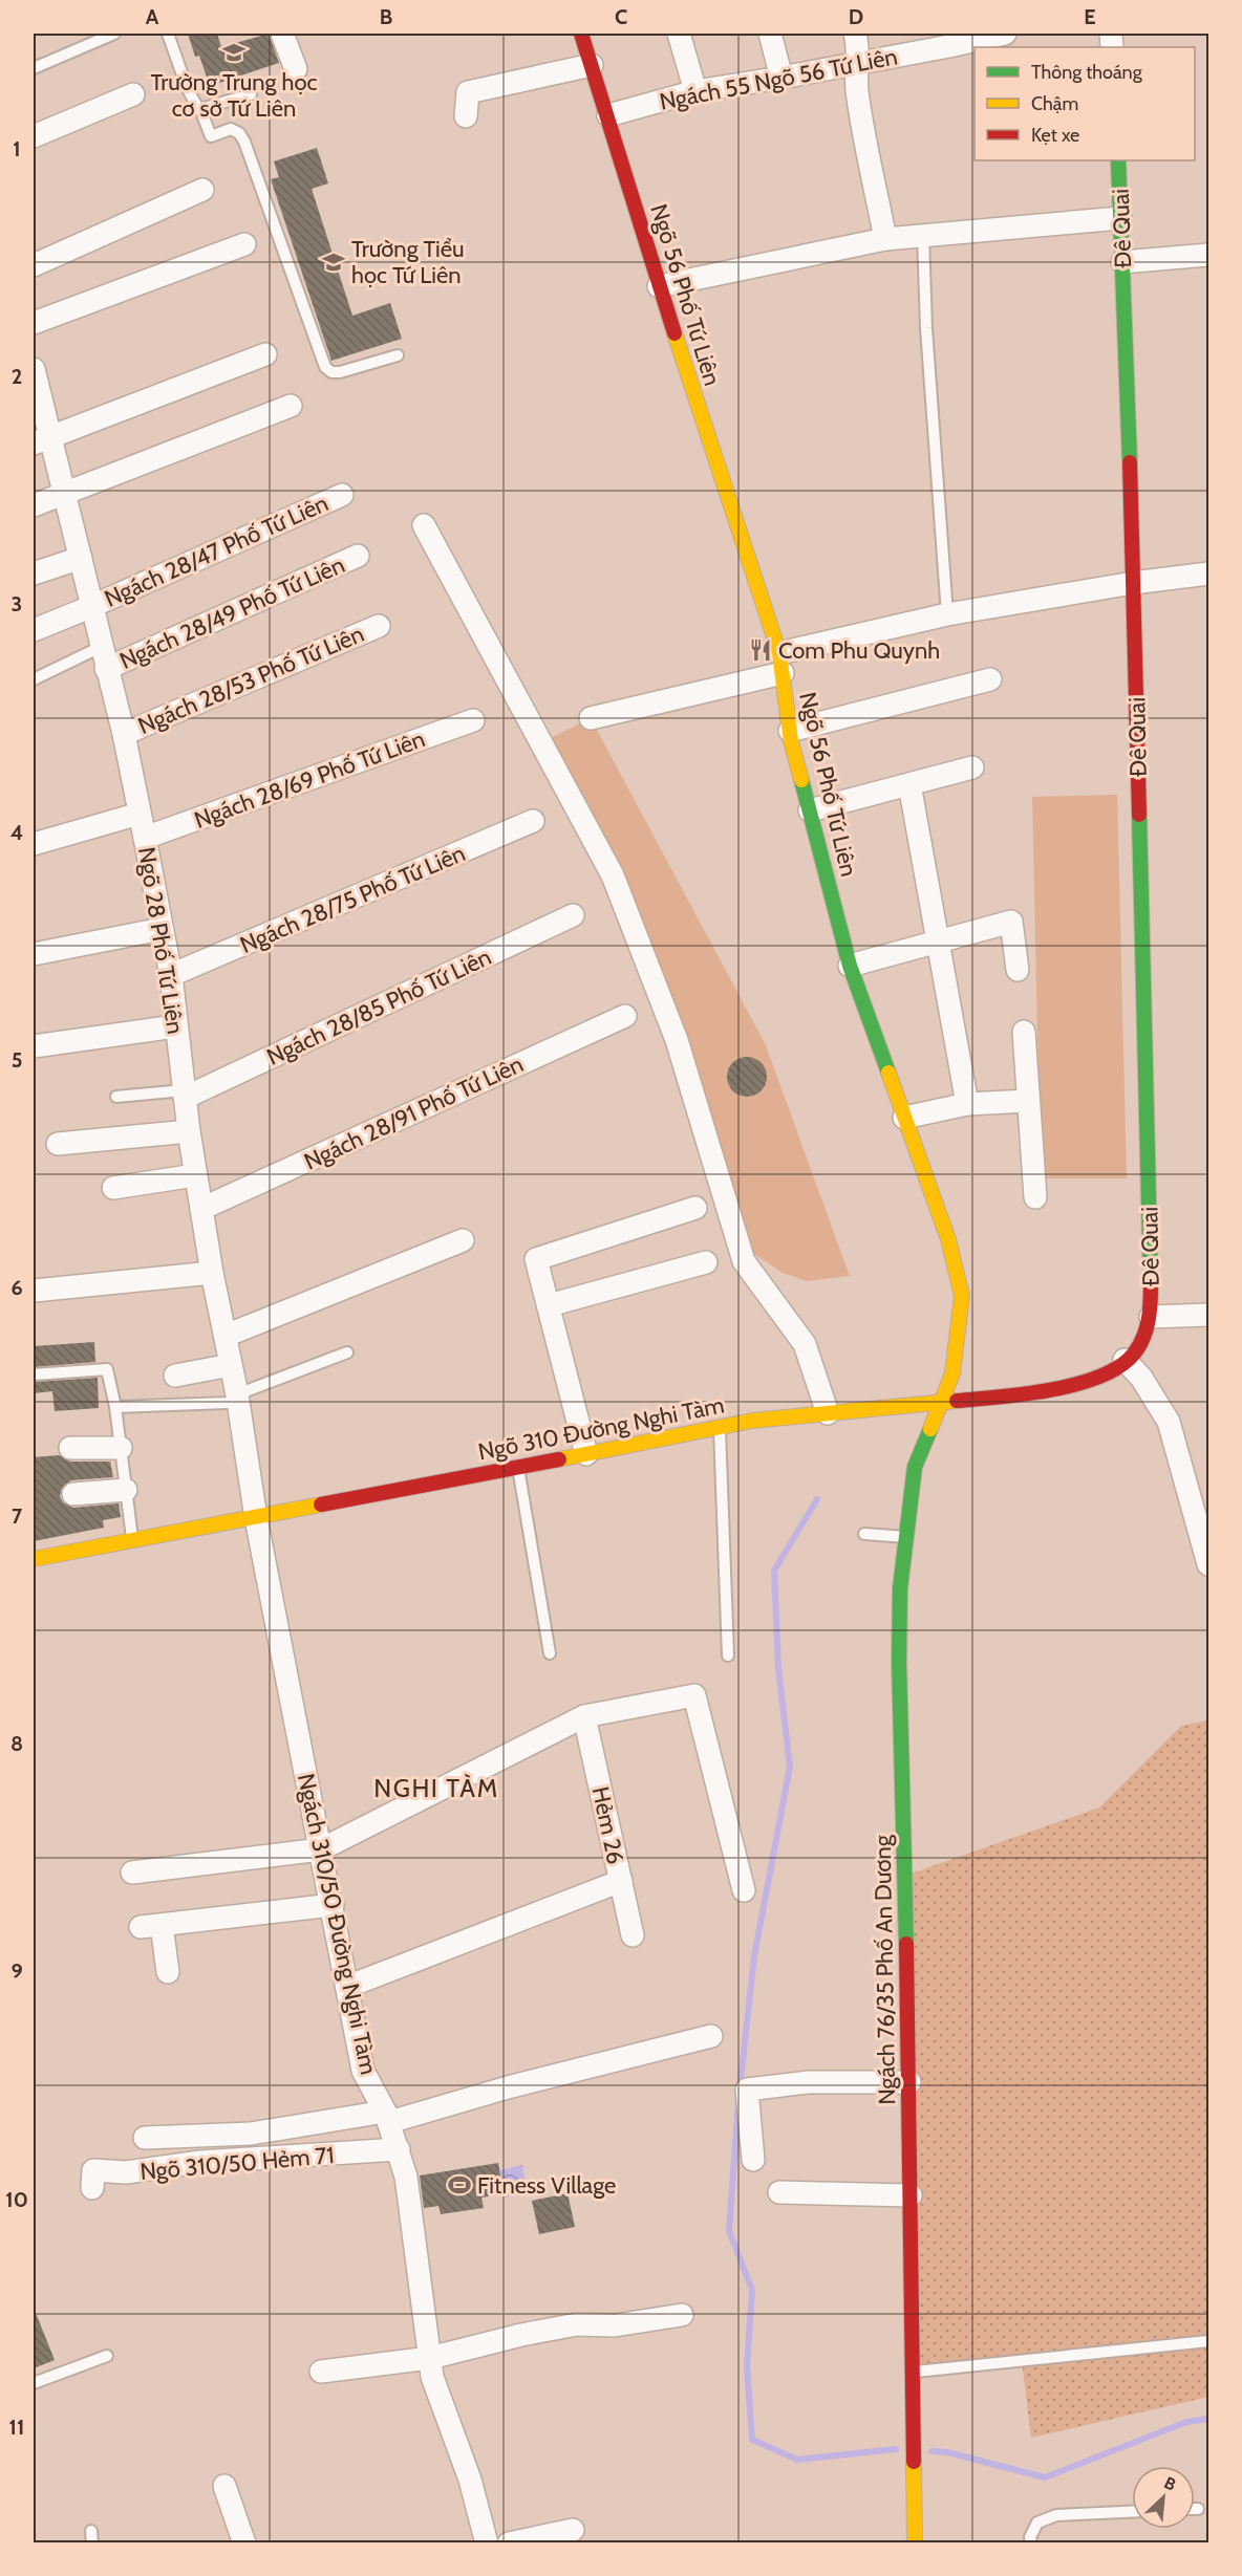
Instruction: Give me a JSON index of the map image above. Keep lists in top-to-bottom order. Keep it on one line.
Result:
{"streets":{"street":["Ngách 55 Ngõ 56 Tứ Liên","Đê Quai","Ngõ 56 Phố Tứ Liên","Ngách 28/47 Phố Tứ Liên","Ngách 28/49 Phố Tứ Liên","Ngách 28/53 Phố Tứ Liên","Ngách 28/69 Phố Tứ Liên","Ngách 28/75 Phố Tứ Liên","Ngõ 28 Phố Tứ Liên","Ngách 28/85 Phố Tứ Liên","Ngách 28/91 Phố Tứ Liên","Ngõ 310 Đường Nghi Tàm","Hẻm 26","Ngách 310/50 Đường Nghi Tàm","Ngách 76/35 Phố An Dương","Ngõ 310/50 Hẻm 71"]},"crossings":[["Ngách 55 Ngõ 56 Tứ Liên","Ngõ 56 Phố Tứ Liên"],["Đê Quai","Ngõ 310 Đường Nghi Tàm"],["Ngõ 56 Phố Tứ Liên","Ngõ 310 Đường Nghi Tàm"],["Ngõ 56 Phố Tứ Liên","Ngách 76/35 Phố An Dương"],["Ngách 28/47 Phố Tứ Liên","Ngõ 28 Phố Tứ Liên"],["Ngách 28/49 Phố Tứ Liên","Ngõ 28 Phố Tứ Liên"],["Ngách 28/53 Phố Tứ Liên","Ngõ 28 Phố Tứ Liên"],["Ngách 28/69 Phố Tứ Liên","Ngõ 28 Phố Tứ Liên"],["Ngách 28/75 Phố Tứ Liên","Ngõ 28 Phố Tứ Liên"],["Ngõ 28 Phố Tứ Liên","Ngách 28/85 Phố Tứ Liên"],["Ngõ 28 Phố Tứ Liên","Ngách 28/91 Phố Tứ Liên"],["Ngõ 28 Phố Tứ Liên","Ngõ 310 Đường Nghi Tàm"],["Ngõ 28 Phố Tứ Liên","Ngách 310/50 Đường Nghi Tàm"],["Ngõ 310 Đường Nghi Tàm","Ngách 310/50 Đường Nghi Tàm"],["Ngõ 310 Đường Nghi Tàm","Ngách 76/35 Phố An Dương"],["Ngách 310/50 Đường Nghi Tàm","Ngõ 310/50 Hẻm 71"]],"districts":["NGHI TÀM"],"places":{"school or university":["Trường Trung học cơ sở Tứ Liên","Trường Tiểu học Tứ Liên"],"restaurant":["Com Phu Quynh"],"sports":["Fitness Village"]},"legend":["Thông thoáng","Chậm","Kẹt xe"],"north":"top right","grid":{"columns":["A","B","C","D","E"],"rows":["1","2","3","4","5","6","7","8","9","10","11"]}}
